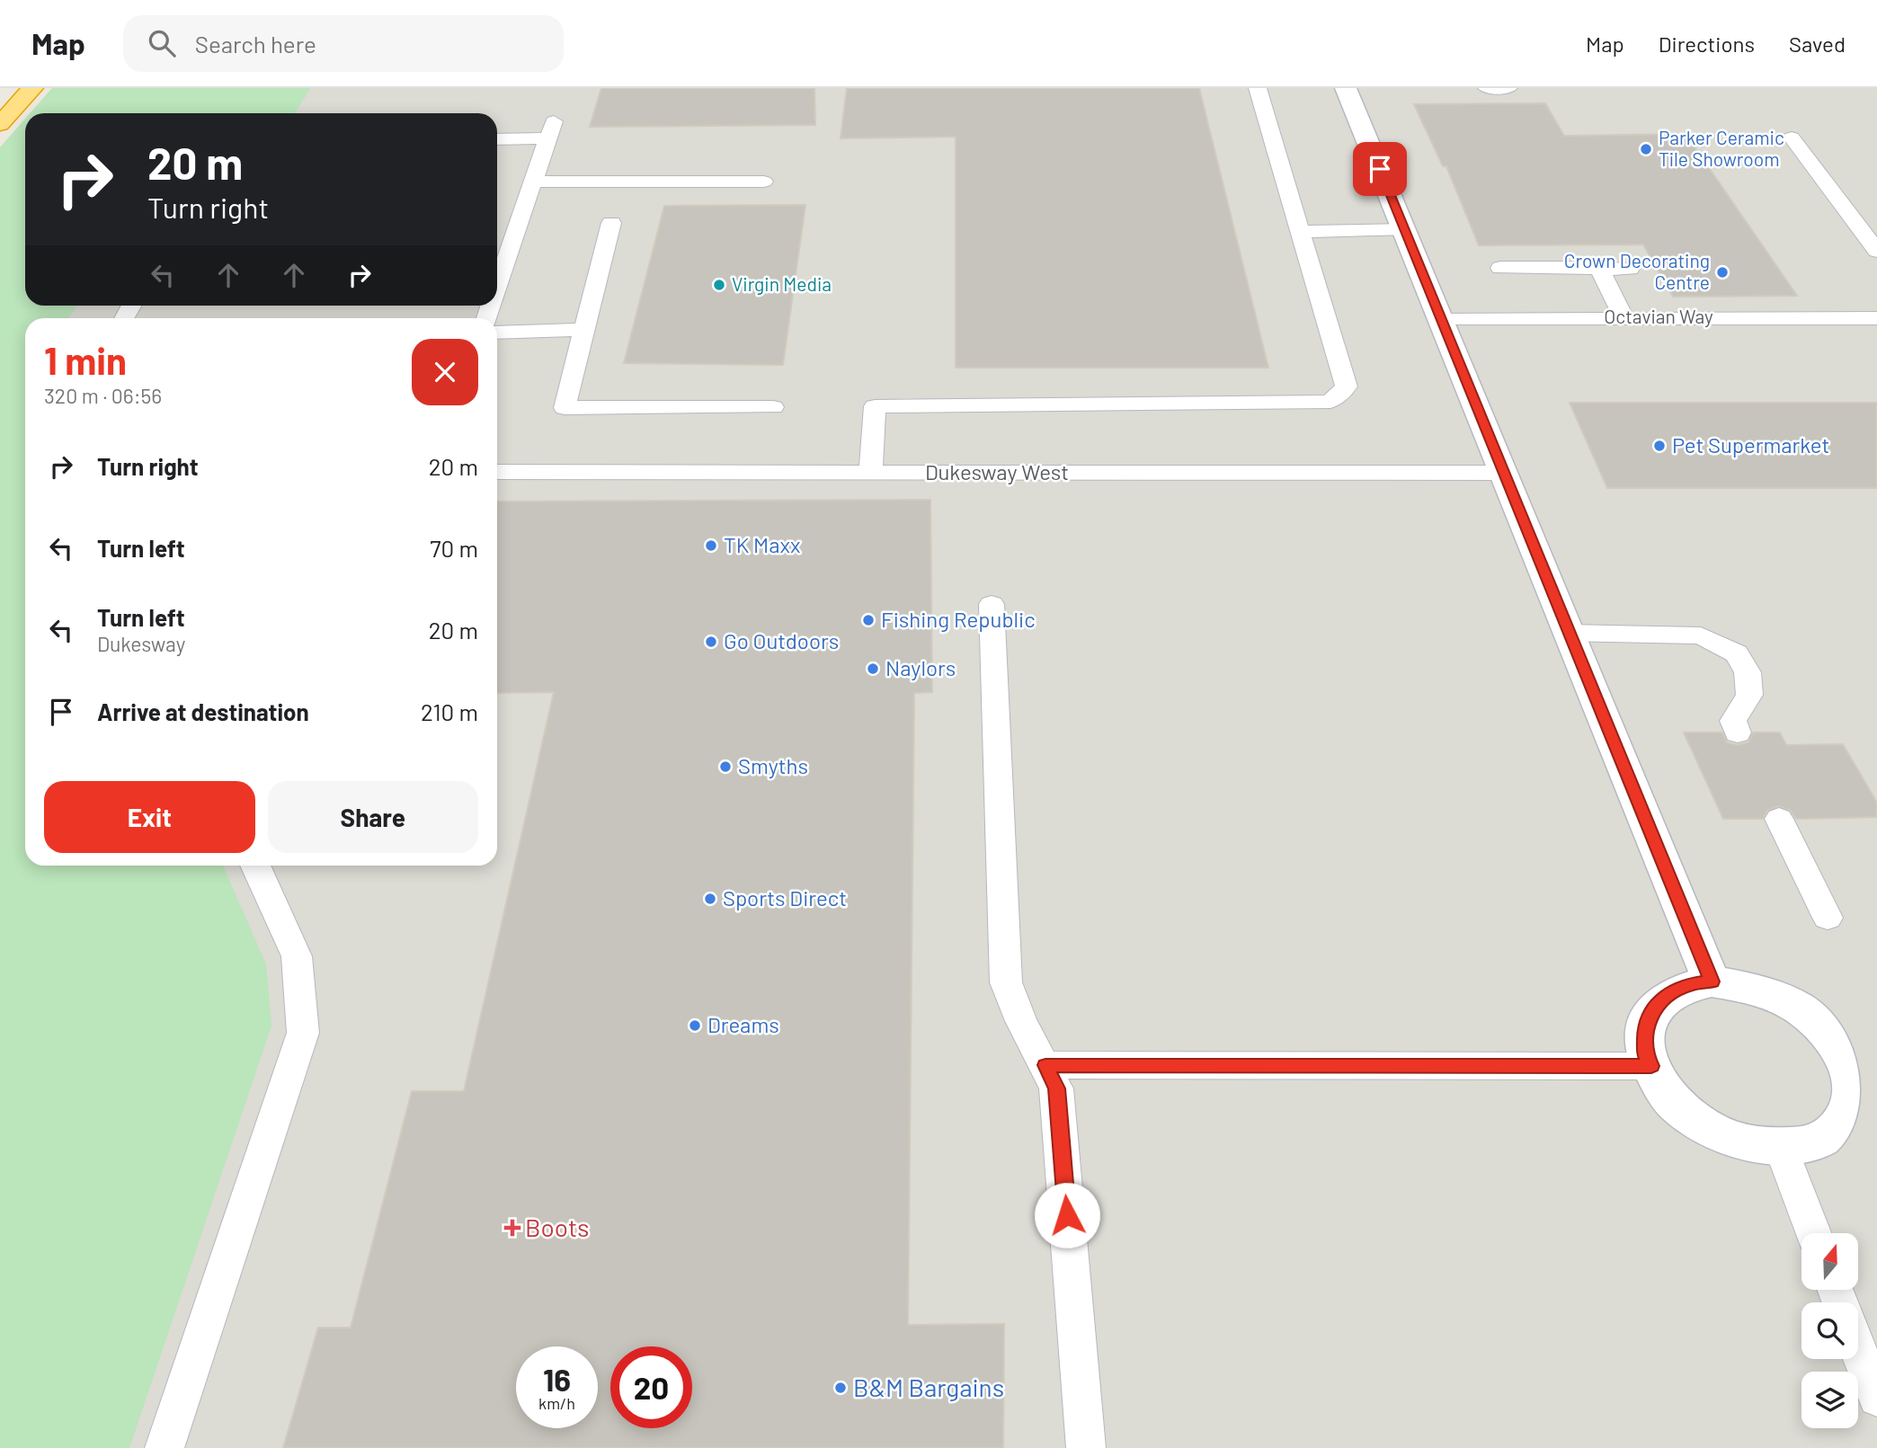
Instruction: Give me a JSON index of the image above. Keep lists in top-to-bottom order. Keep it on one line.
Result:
{"streets":{"lane":["Octavian Way","Dukesway West"]},"places":{"other":["Parker Ceramic Tile Showroom","Crown Decorating Centre","Virgin Media","Pet Supermarket","TK Maxx","Fishing Republic","Go Outdoors","Naylors","Smyths","Sports Direct","Dreams","B&M Bargains"],"health":["Boots"]},"north":"top","page":{"header":"Map","search":"Search here","nav":["Map","Directions","Saved"],"turn":["20 m","Turn right"],"heading":["1 min","320 m · 06:56"],"list":[{"name":"Turn right","value":"20 m"},{"name":"Turn left","value":"70 m"},{"name":"Turn left","note":"Dukesway","value":"20 m"},{"name":"Arrive at destination","value":"210 m"}],"buttons":["Exit","Share"],"speed":"16 km/h","limit":"20"}}
